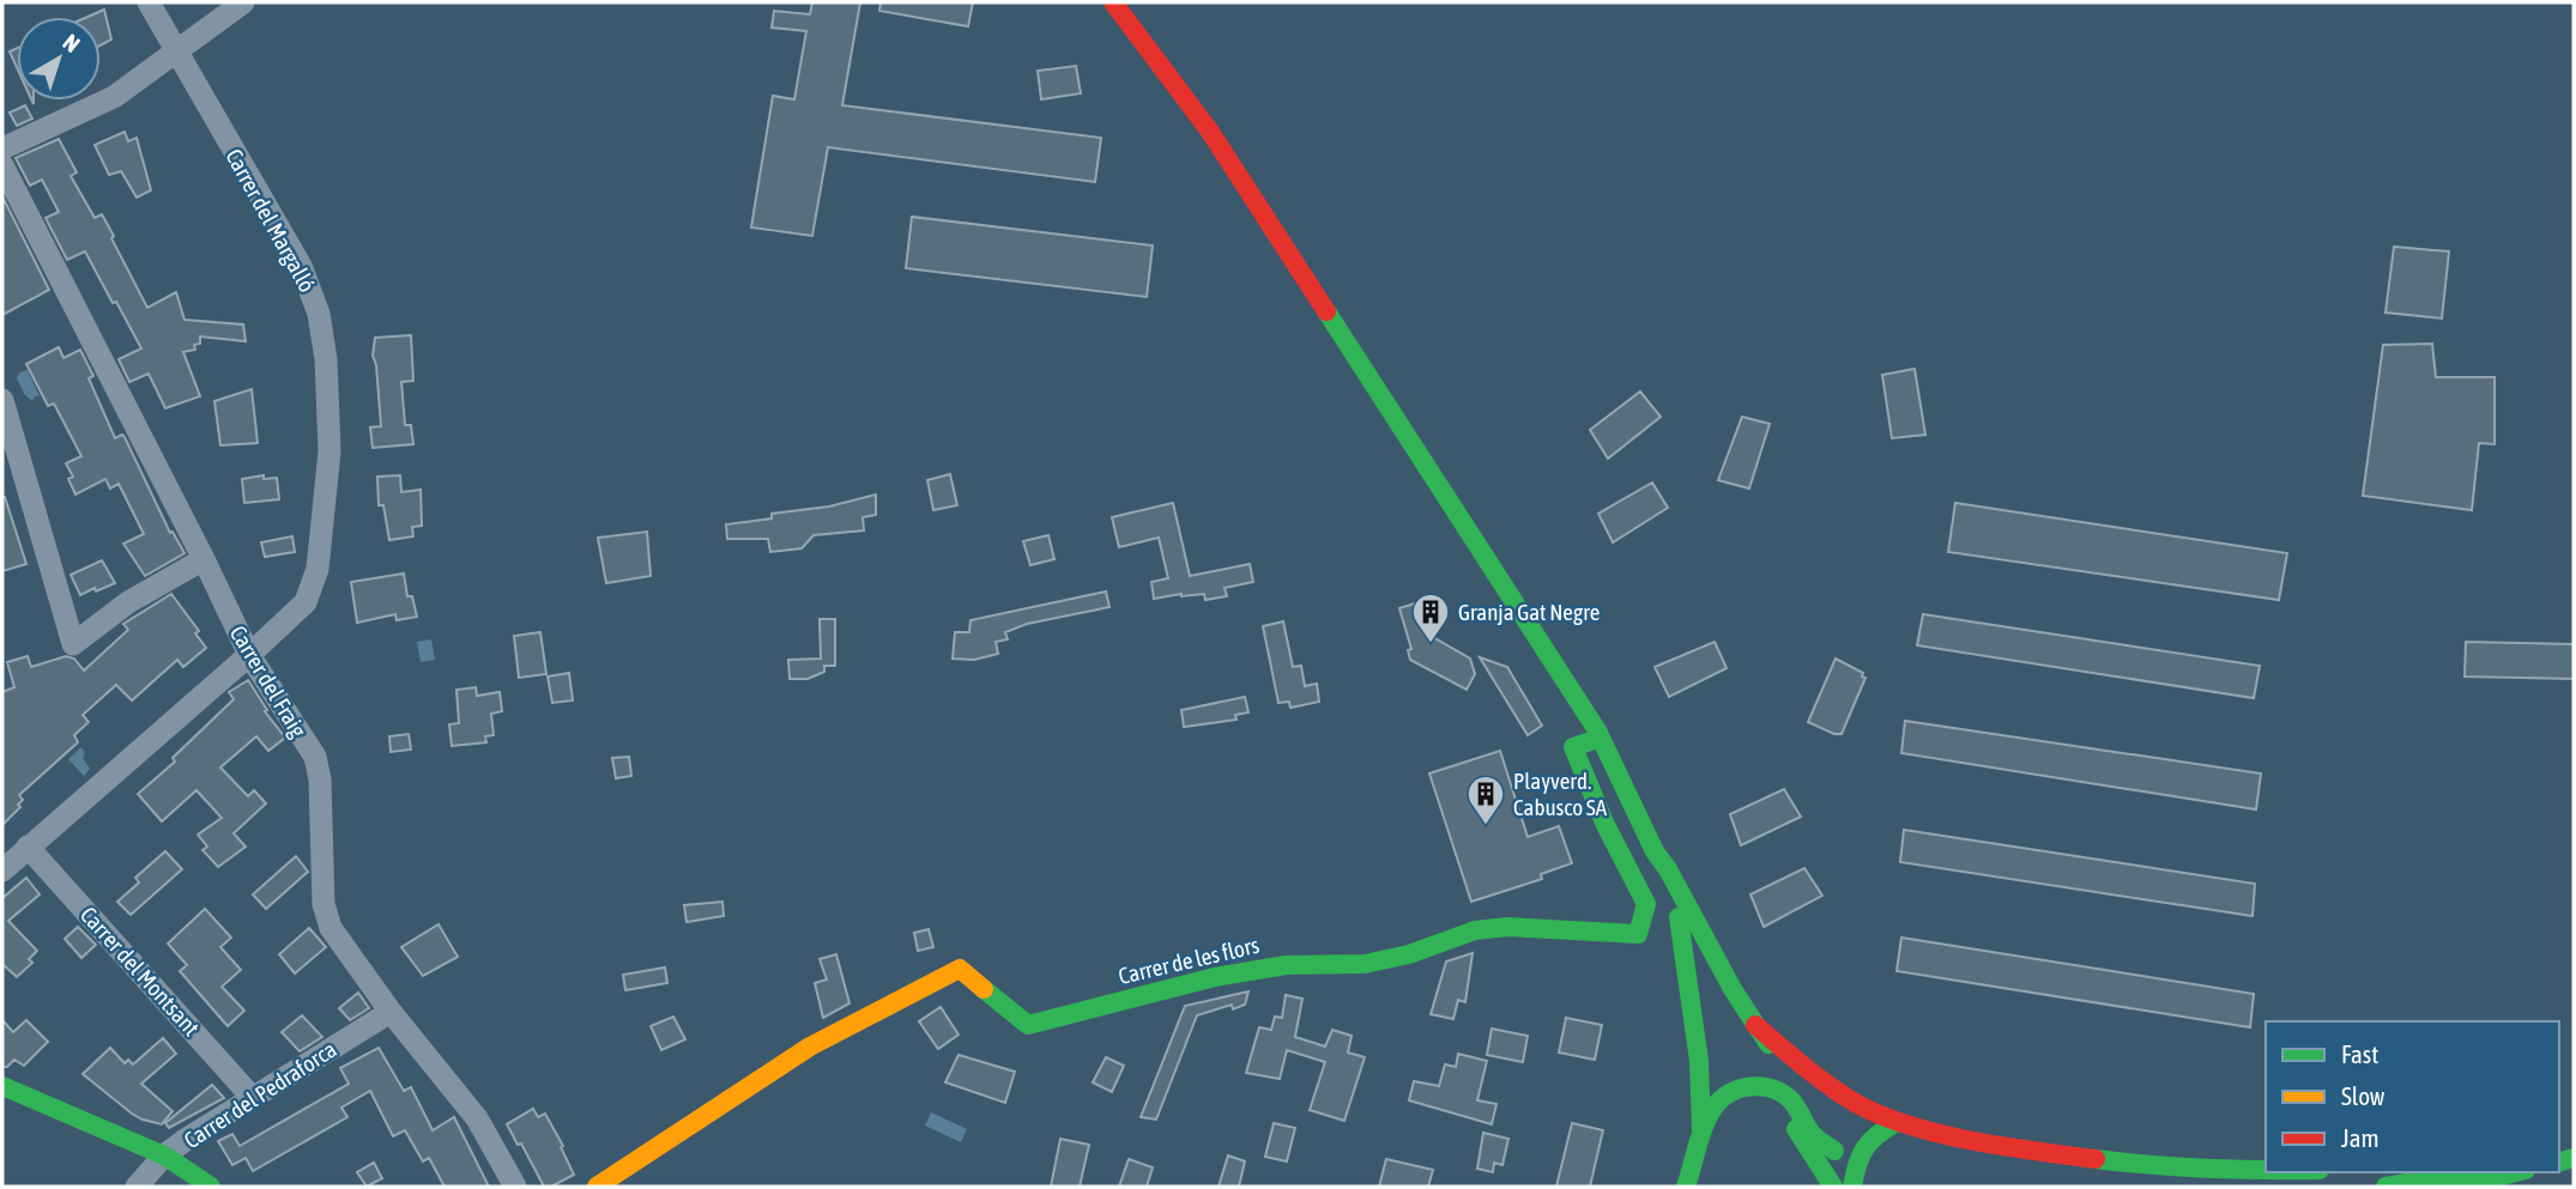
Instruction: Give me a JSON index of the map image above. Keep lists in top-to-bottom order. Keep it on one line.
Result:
{"streets":{"main road":["Carrer de les flors"],"street":["Carrer del Margalló","Carrer del Fraig","Carrer del Montsant","Carrer del Pedraforca"]},"crossings":[["Carrer del Margalló","Carrer del Fraig"],["Carrer del Margalló","Carrer del Montsant"],["Carrer del Fraig","Carrer del Pedraforca"],["Carrer del Montsant","Carrer del Pedraforca"]],"places":{"building":["Granja Gat Negre","Playverd. Cabusco SA"]},"legend":["Fast","Slow","Jam"],"north":"top right"}
